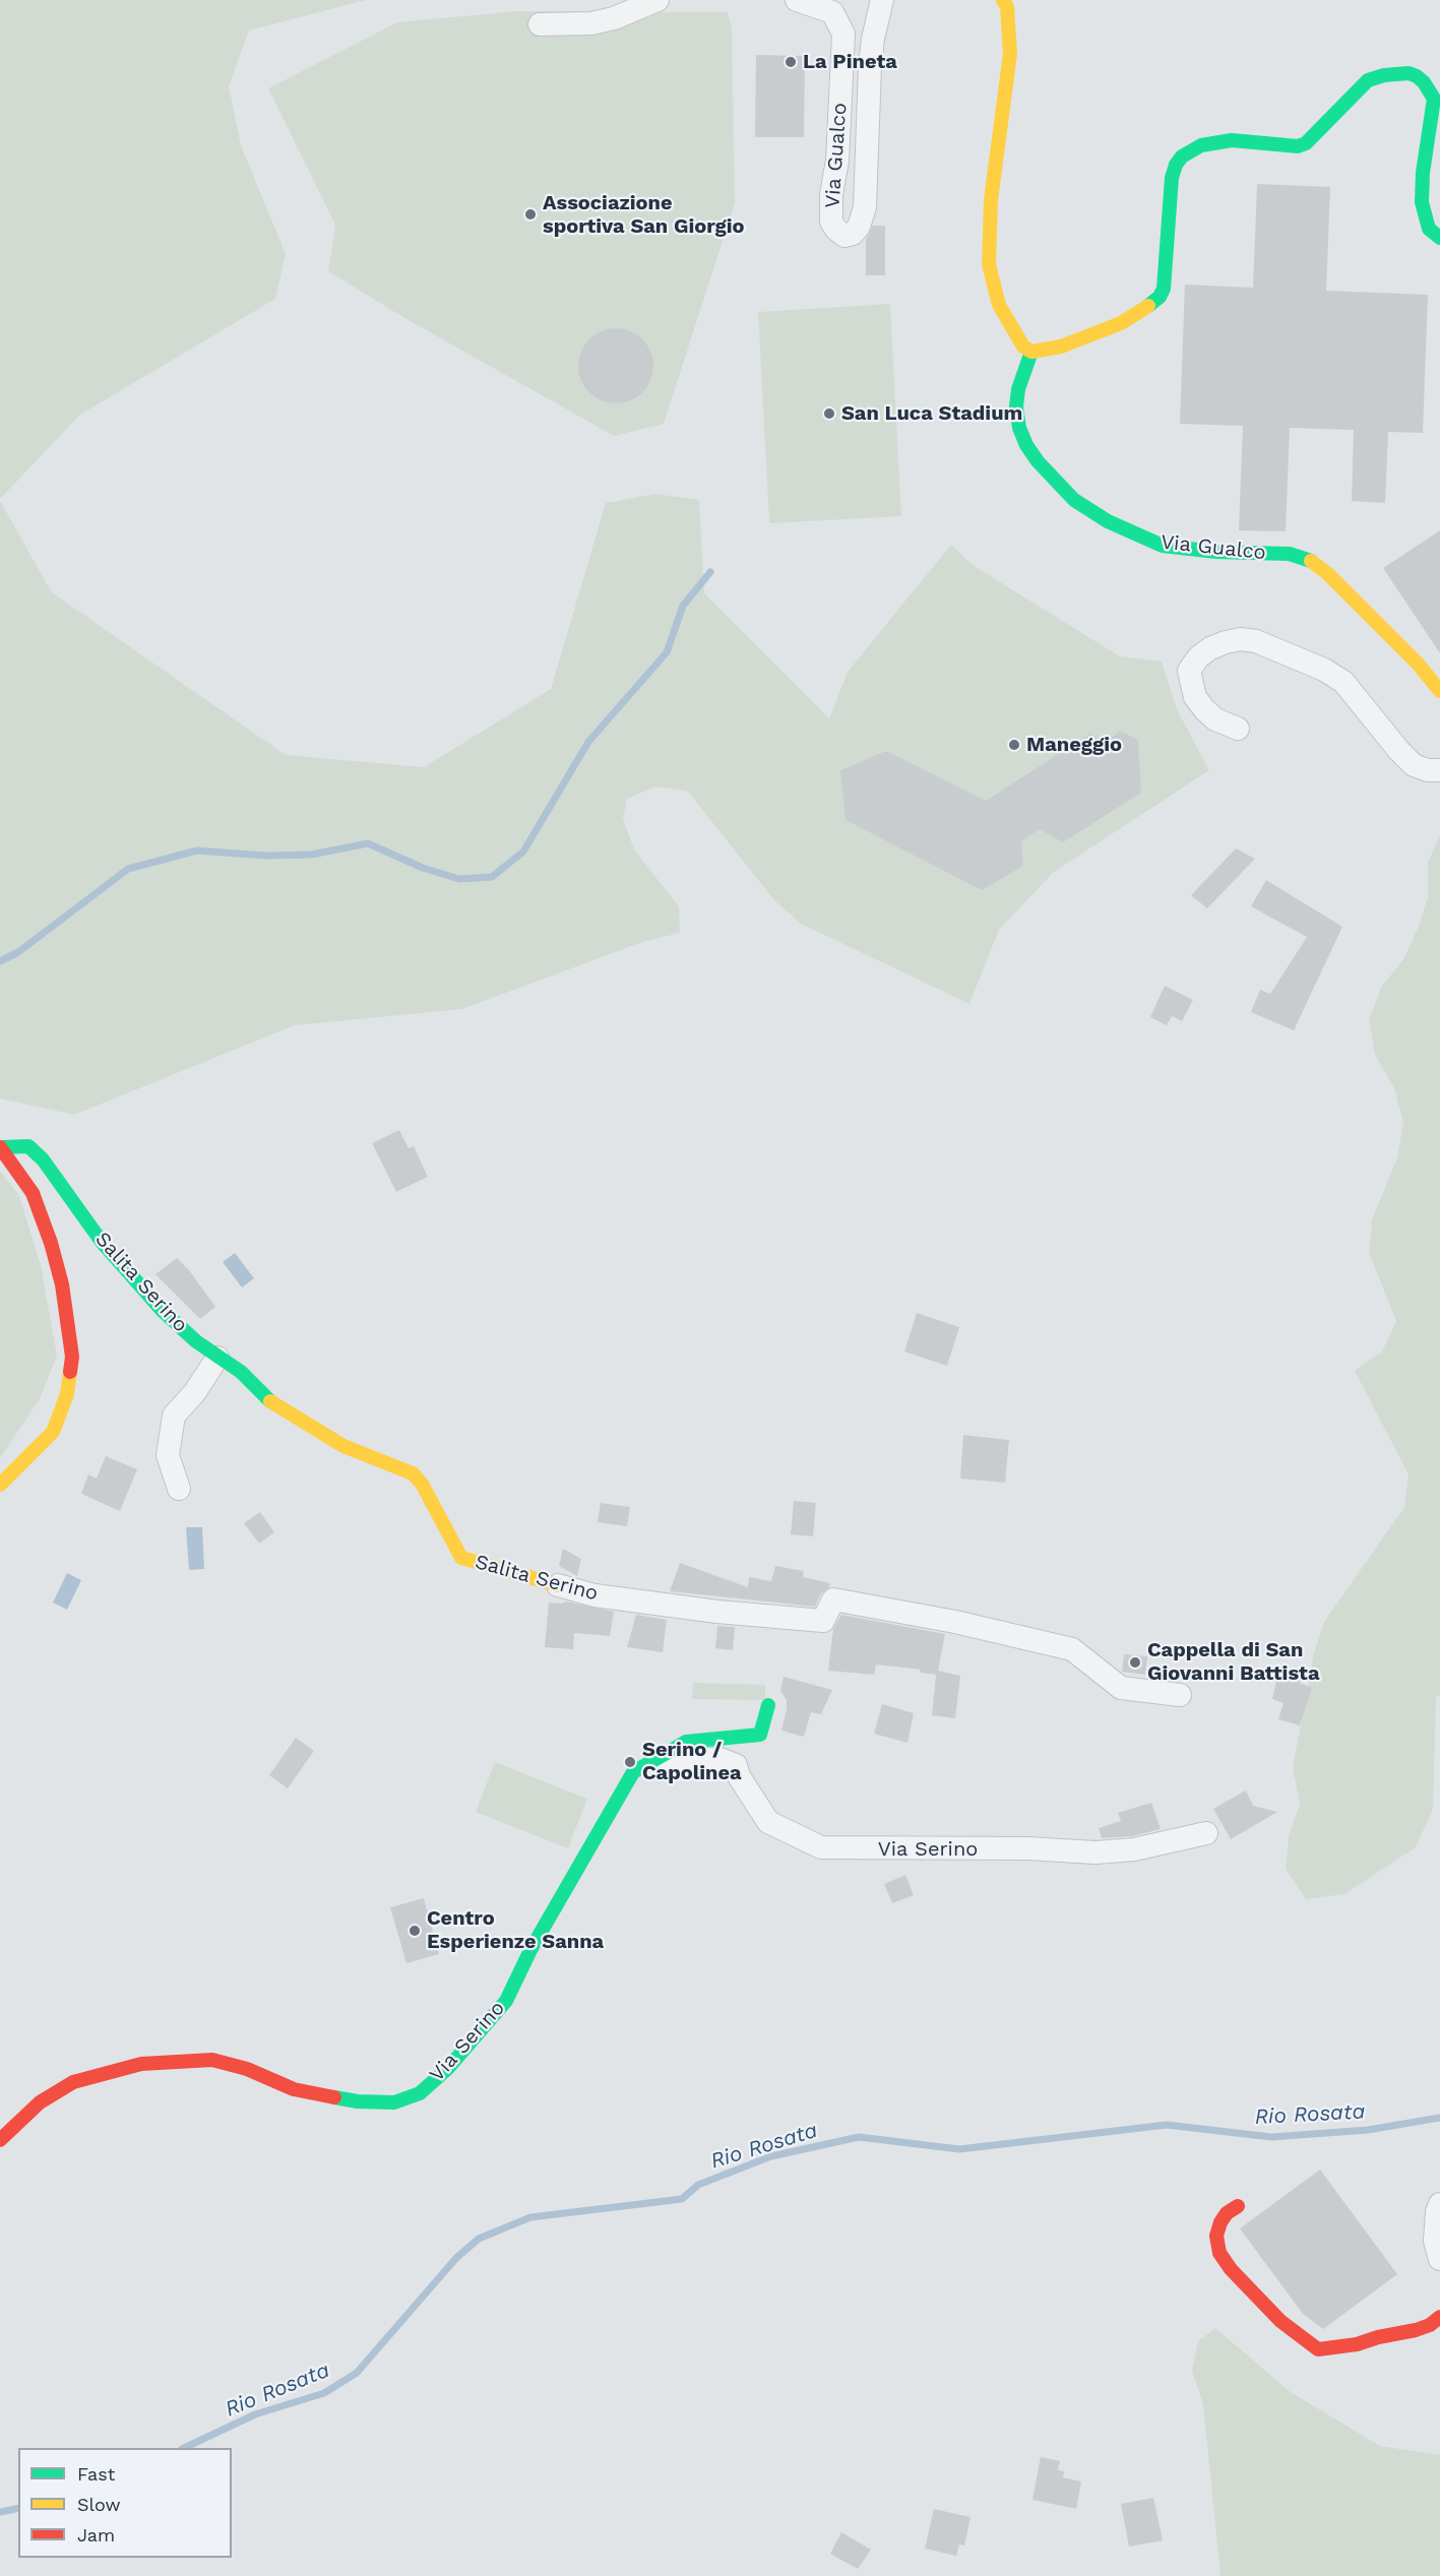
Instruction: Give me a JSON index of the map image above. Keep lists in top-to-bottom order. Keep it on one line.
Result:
{"streets":{"street":["Via Gualco","Salita Serino","Via Serino"]},"water":["Rio Rosata"],"places":["La Pineta","Associazione sportiva San Giorgio","San Luca Stadium","Maneggio","Cappella di San Giovanni Battista","Serino / Capolinea","Centro Esperienze Sanna"],"legend":["Fast","Slow","Jam"]}
